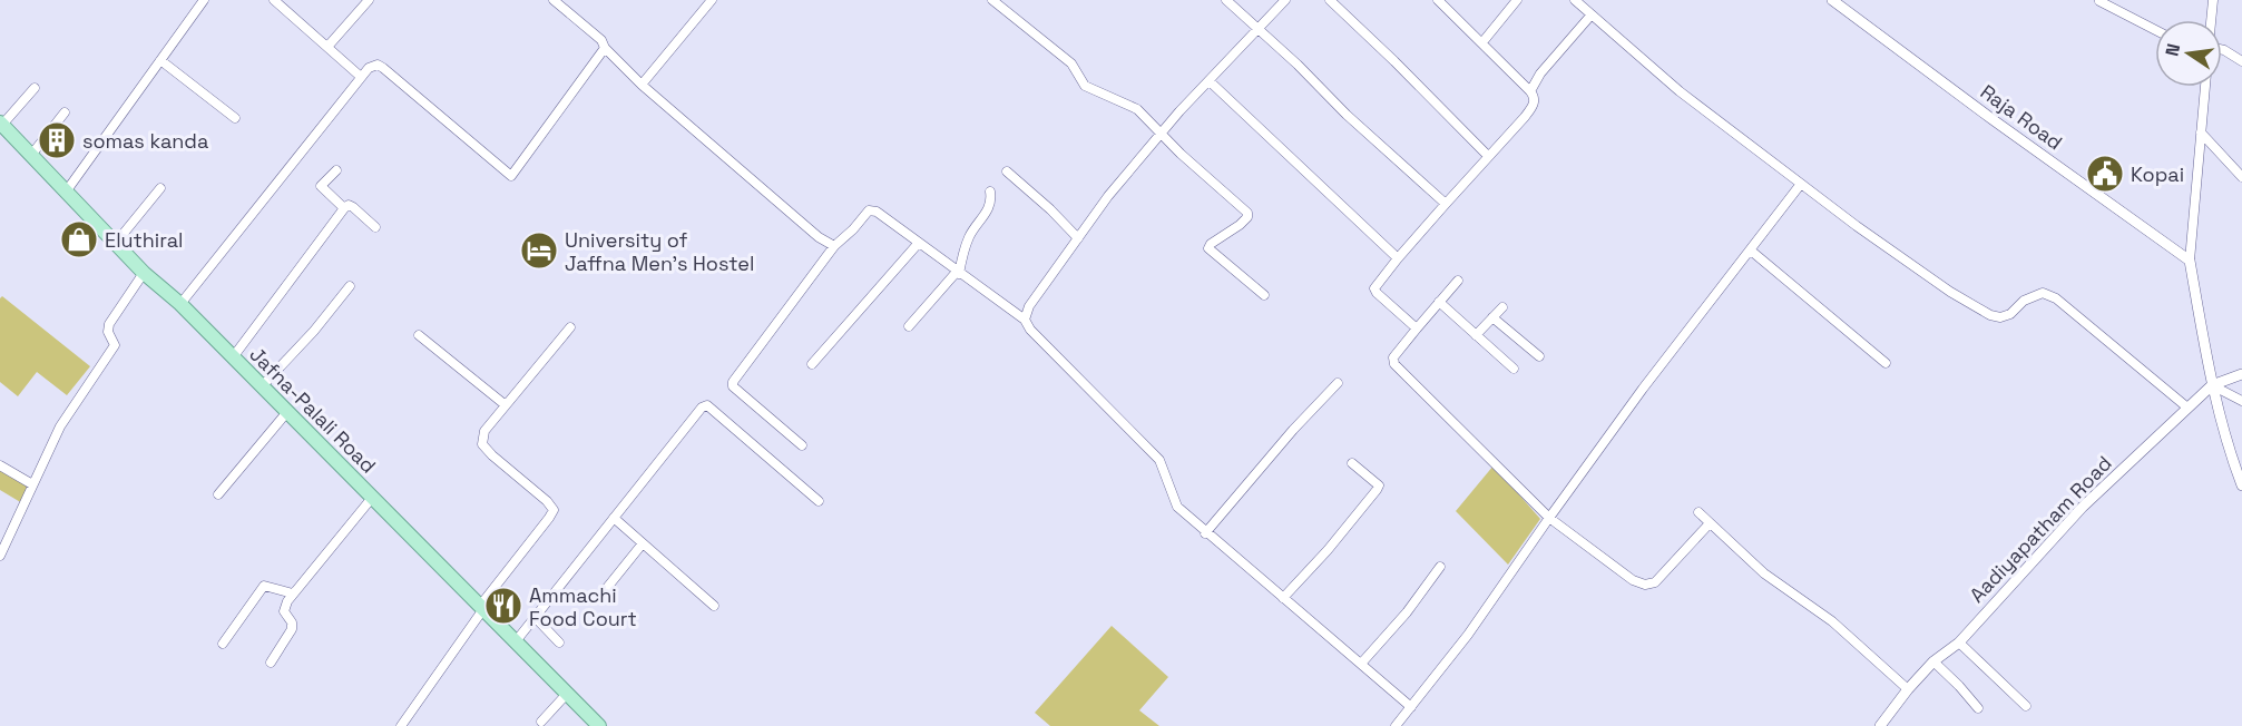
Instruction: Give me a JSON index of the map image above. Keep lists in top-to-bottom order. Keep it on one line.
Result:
{"streets":{"main road":["Jafna-Palali Road"],"street":["Raja Road","Aadiyapatham Road"]},"places":{"building":["somas kanda"],"public building":["Kopai"],"shop":["Eluthiral"],"hotel":["University of Jaffna Men's Hostel"],"restaurant":["Ammachi Food Court"]},"north":"left"}
